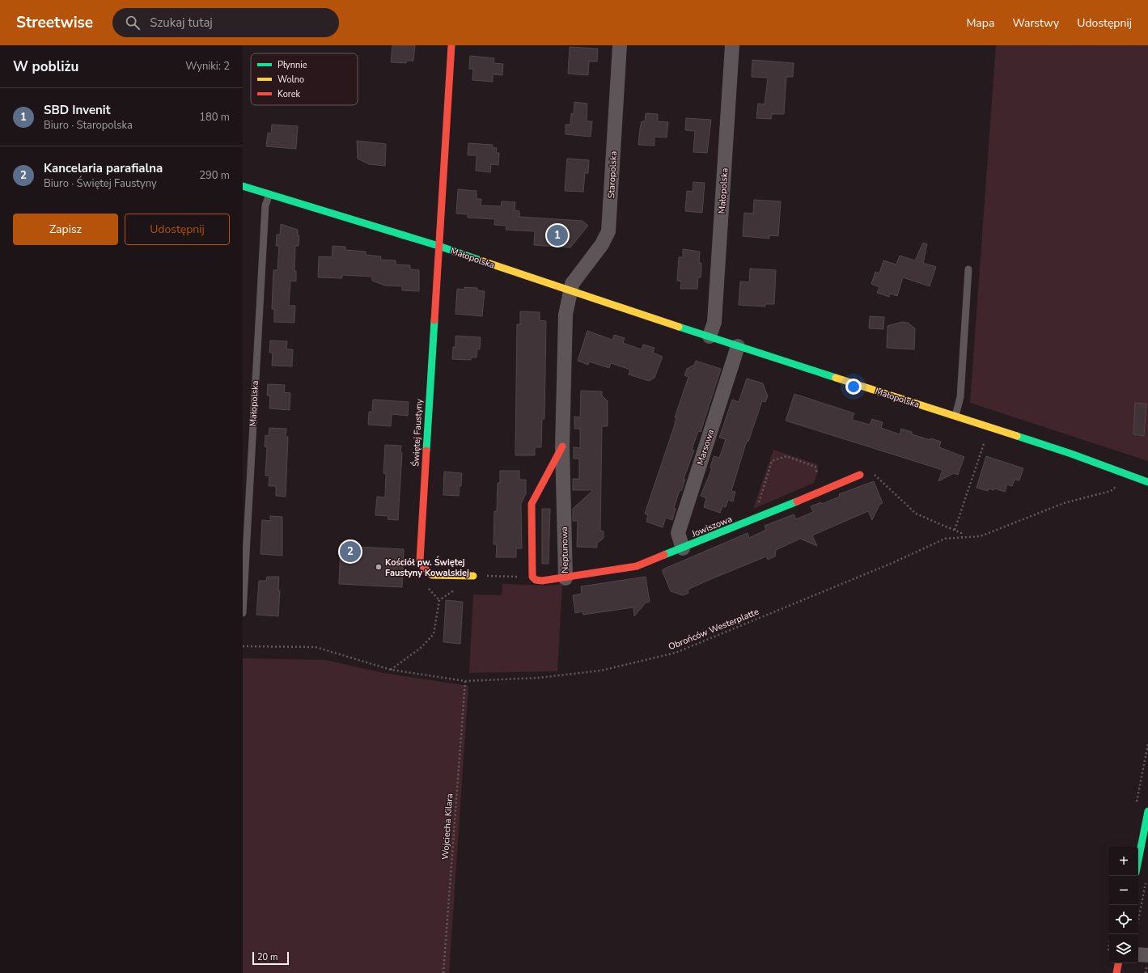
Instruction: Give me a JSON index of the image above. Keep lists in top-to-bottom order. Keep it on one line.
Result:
{"streets":{"street":["Staropolska","Małopolska","Świętej Faustyny","Marsowa","Jowiszowa","Neptunowa"],"path":["Obrońców Westerplatte","Wojciecha Kilara"]},"crossings":[["Staropolska","Małopolska"],["Staropolska","Neptunowa"],["Małopolska","Świętej Faustyny"],["Małopolska","Marsowa"],["Małopolska","Neptunowa"],["Małopolska","Obrońców Westerplatte"],["Marsowa","Jowiszowa"],["Jowiszowa","Neptunowa"],["Obrońców Westerplatte","Wojciecha Kilara"]],"places":["Kościół pw. Świętej Faustyny Kowalskiej"],"legend":["Płynnie","Wolno","Korek"],"scale_bar":"20 m","page":{"header":"Streetwise","search":"Szukaj tutaj","nav":["Mapa","Warstwy","Udostępnij"],"heading":["W pobliżu","Wyniki: 2"],"list":[{"mark":"1","name":"SBD Invenit","note":"Biuro · Staropolska","value":"180 m"},{"mark":"2","name":"Kancelaria parafialna","note":"Biuro · Świętej Faustyny","value":"290 m"}],"buttons":["Zapisz","Udostępnij"],"pins":["1","2"],"map_buttons":["+","−"],"scale":"20 m"}}
